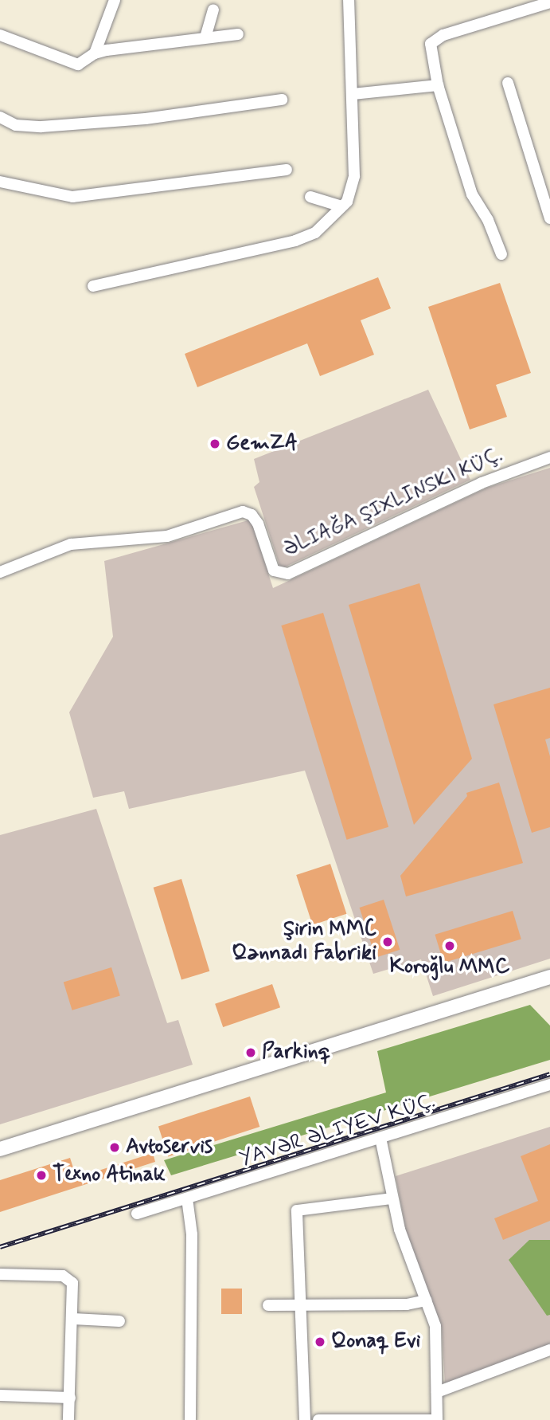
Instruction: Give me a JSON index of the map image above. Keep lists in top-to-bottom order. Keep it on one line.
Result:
{"streets":{"street":["YAVƏR ƏLIYEV KÜÇ."]},"places":["GemZA","Şirin MMC Qənnadı Fabriki","Koroğlu MMC","Parkinq","Avtoservis","Texno Atinak","Qonaq Evi"]}
